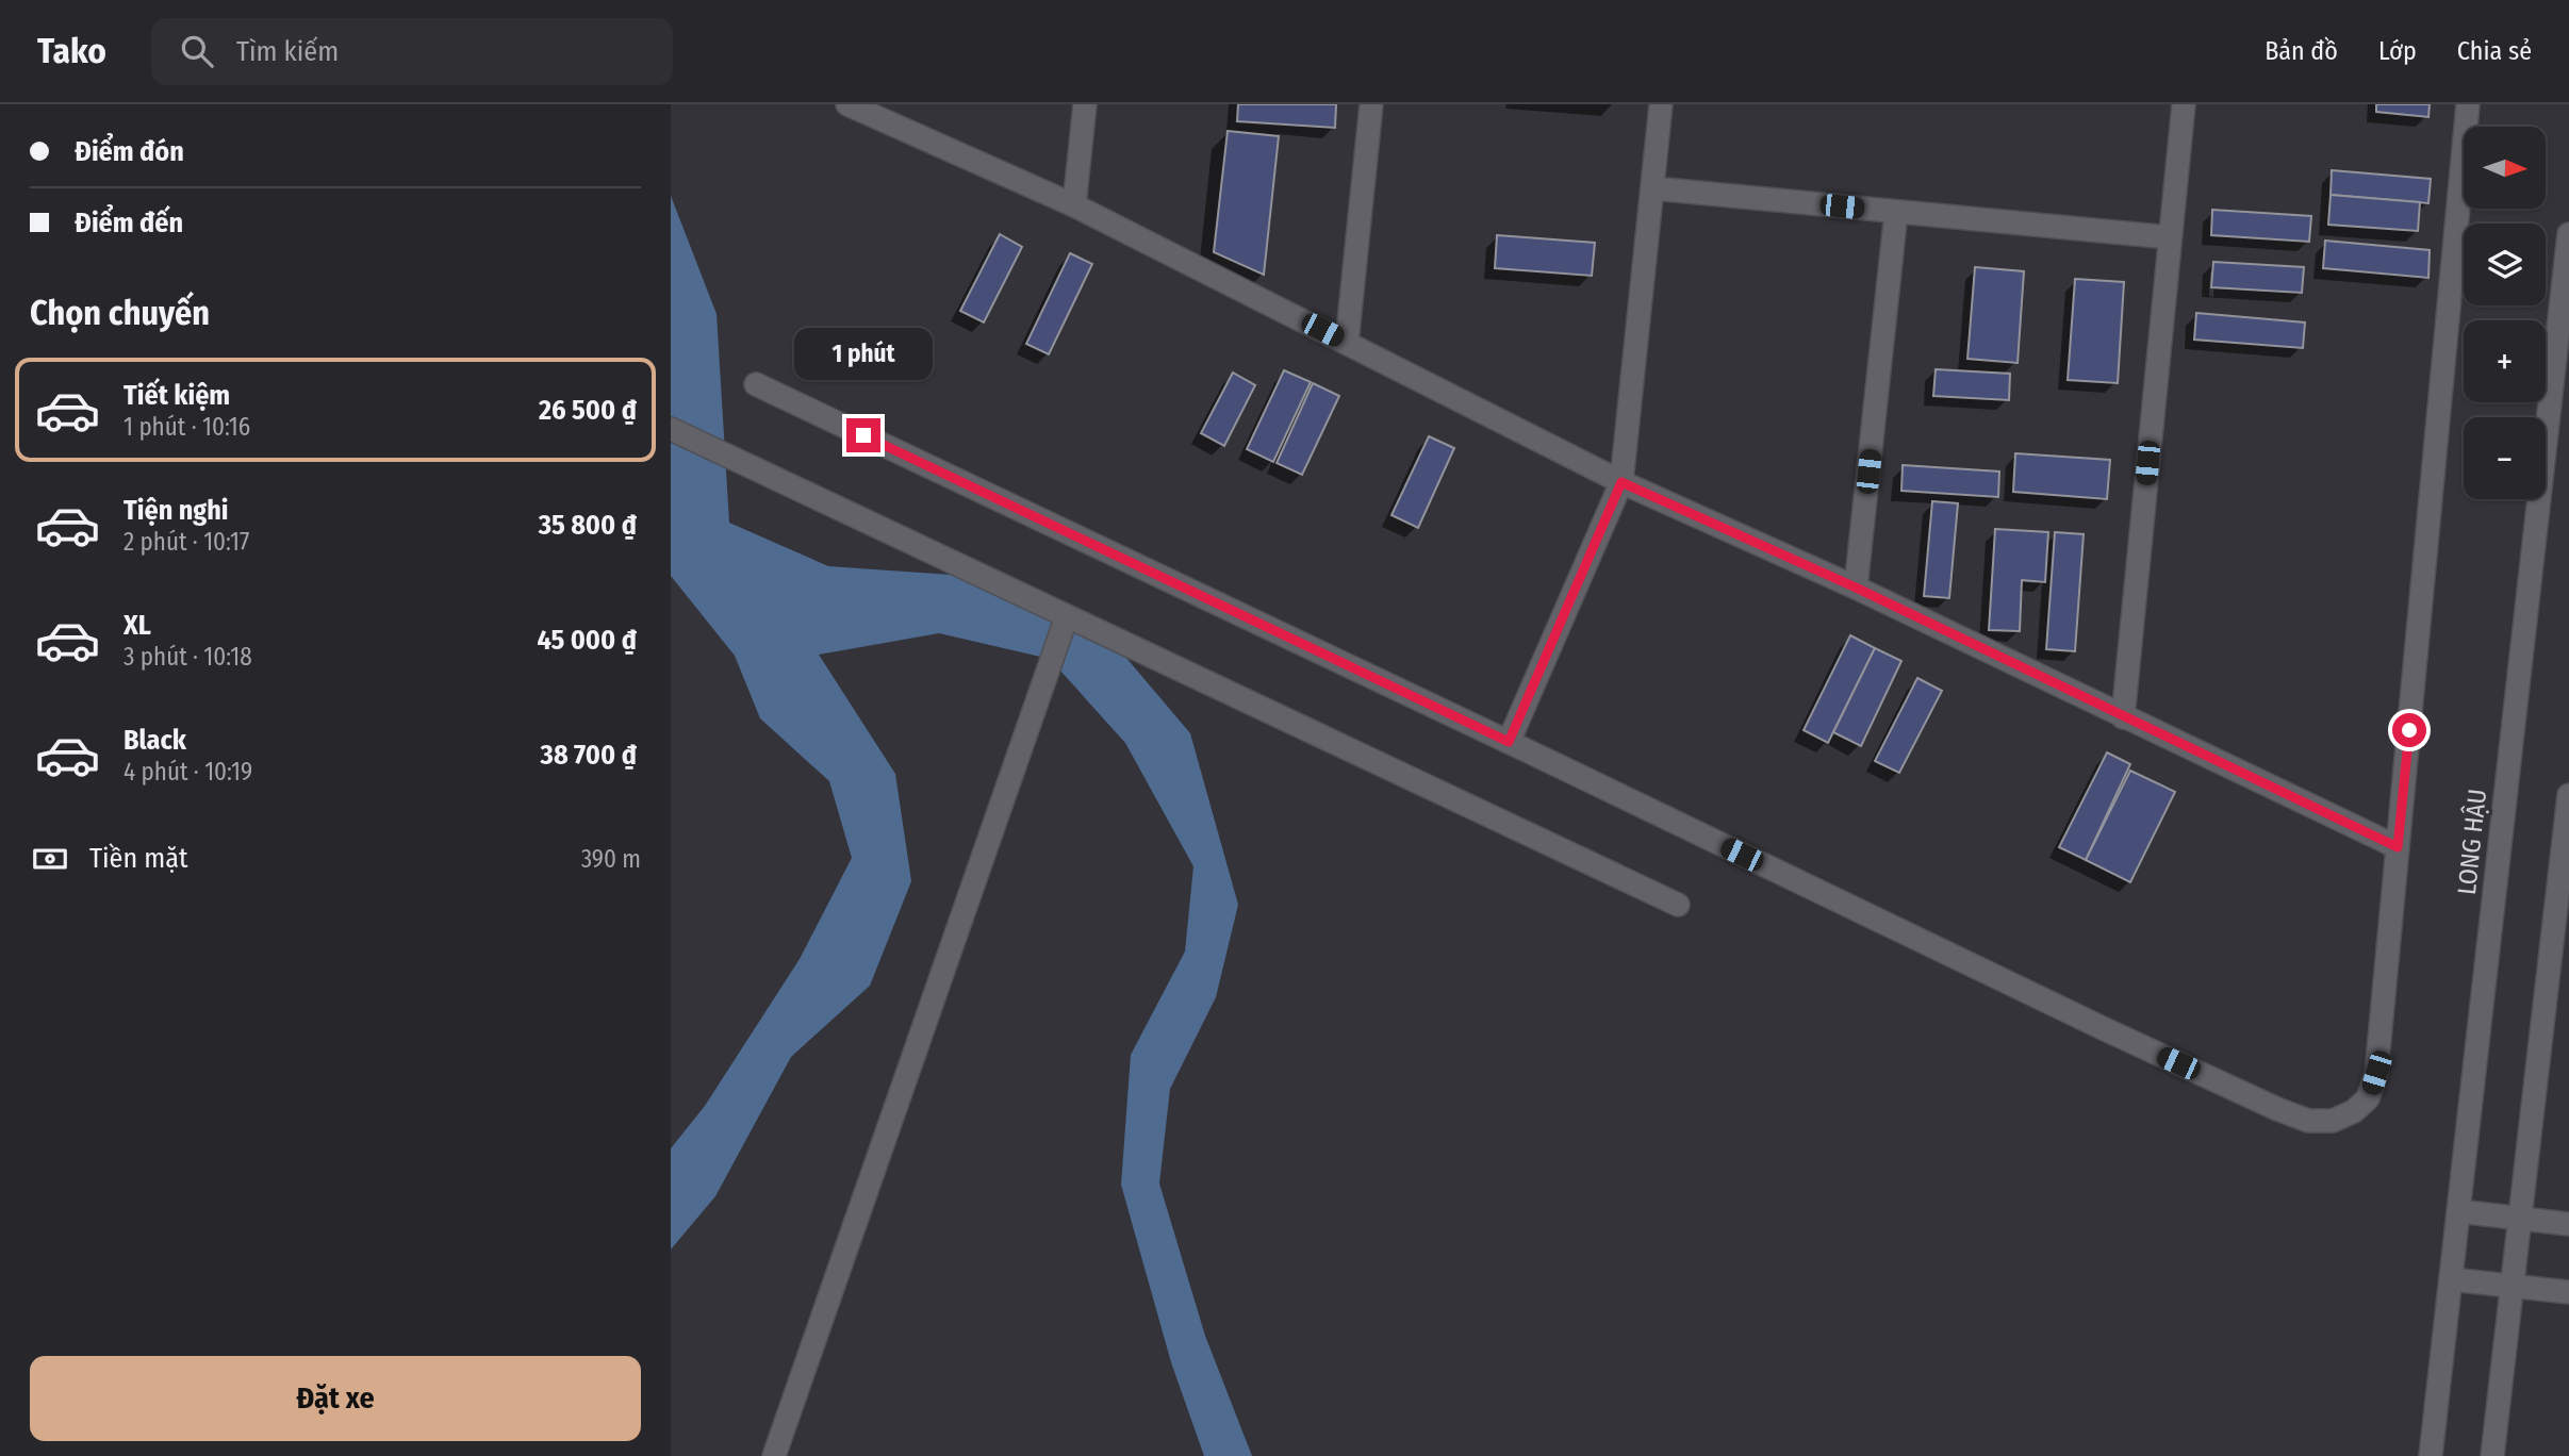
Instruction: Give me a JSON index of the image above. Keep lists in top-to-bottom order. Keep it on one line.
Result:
{"streets":{"street":["LONG HẬU"]},"north":"right","page":{"header":"Tako","search":"Tìm kiếm","nav":["Bản đồ","Lớp","Chia sẻ"],"banner":["Điểm đón","Điểm đến"],"map_buttons":["+","−"],"heading":"Chọn chuyến","bubble":"1 phút","list":[{"name":"Tiết kiệm","note":"1 phút · 10:16","value":"26 500 ₫"},{"name":"Tiện nghi","note":"2 phút · 10:17","value":"35 800 ₫"},{"name":"XL","note":"3 phút · 10:18","value":"45 000 ₫"},{"name":"Black","note":"4 phút · 10:19","value":"38 700 ₫"}],"pay":["Tiền mặt","390 m"],"buttons":"Đặt xe"}}
